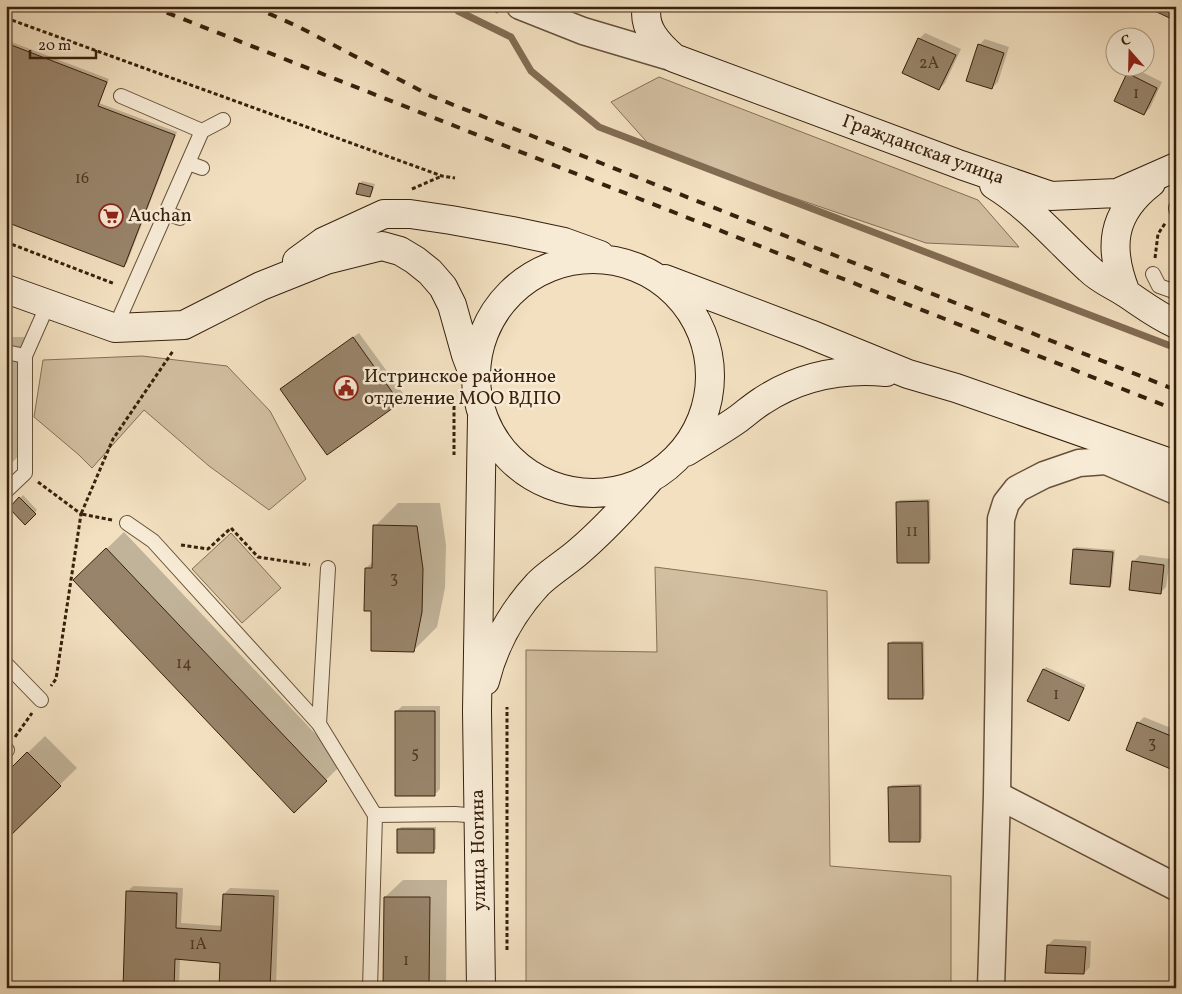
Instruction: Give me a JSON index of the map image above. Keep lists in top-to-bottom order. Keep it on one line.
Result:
{"streets":{"street":["Гражданская улица","улица Ногина"]},"places":{"supermarket":["Auchan"],"public building":["Истринское районное отделение МОО ВДПО"]},"house_numbers":["2А","1","16","11","3","14","1","3","5","1А","1"],"scale_bar":"20 m","north":"top"}
